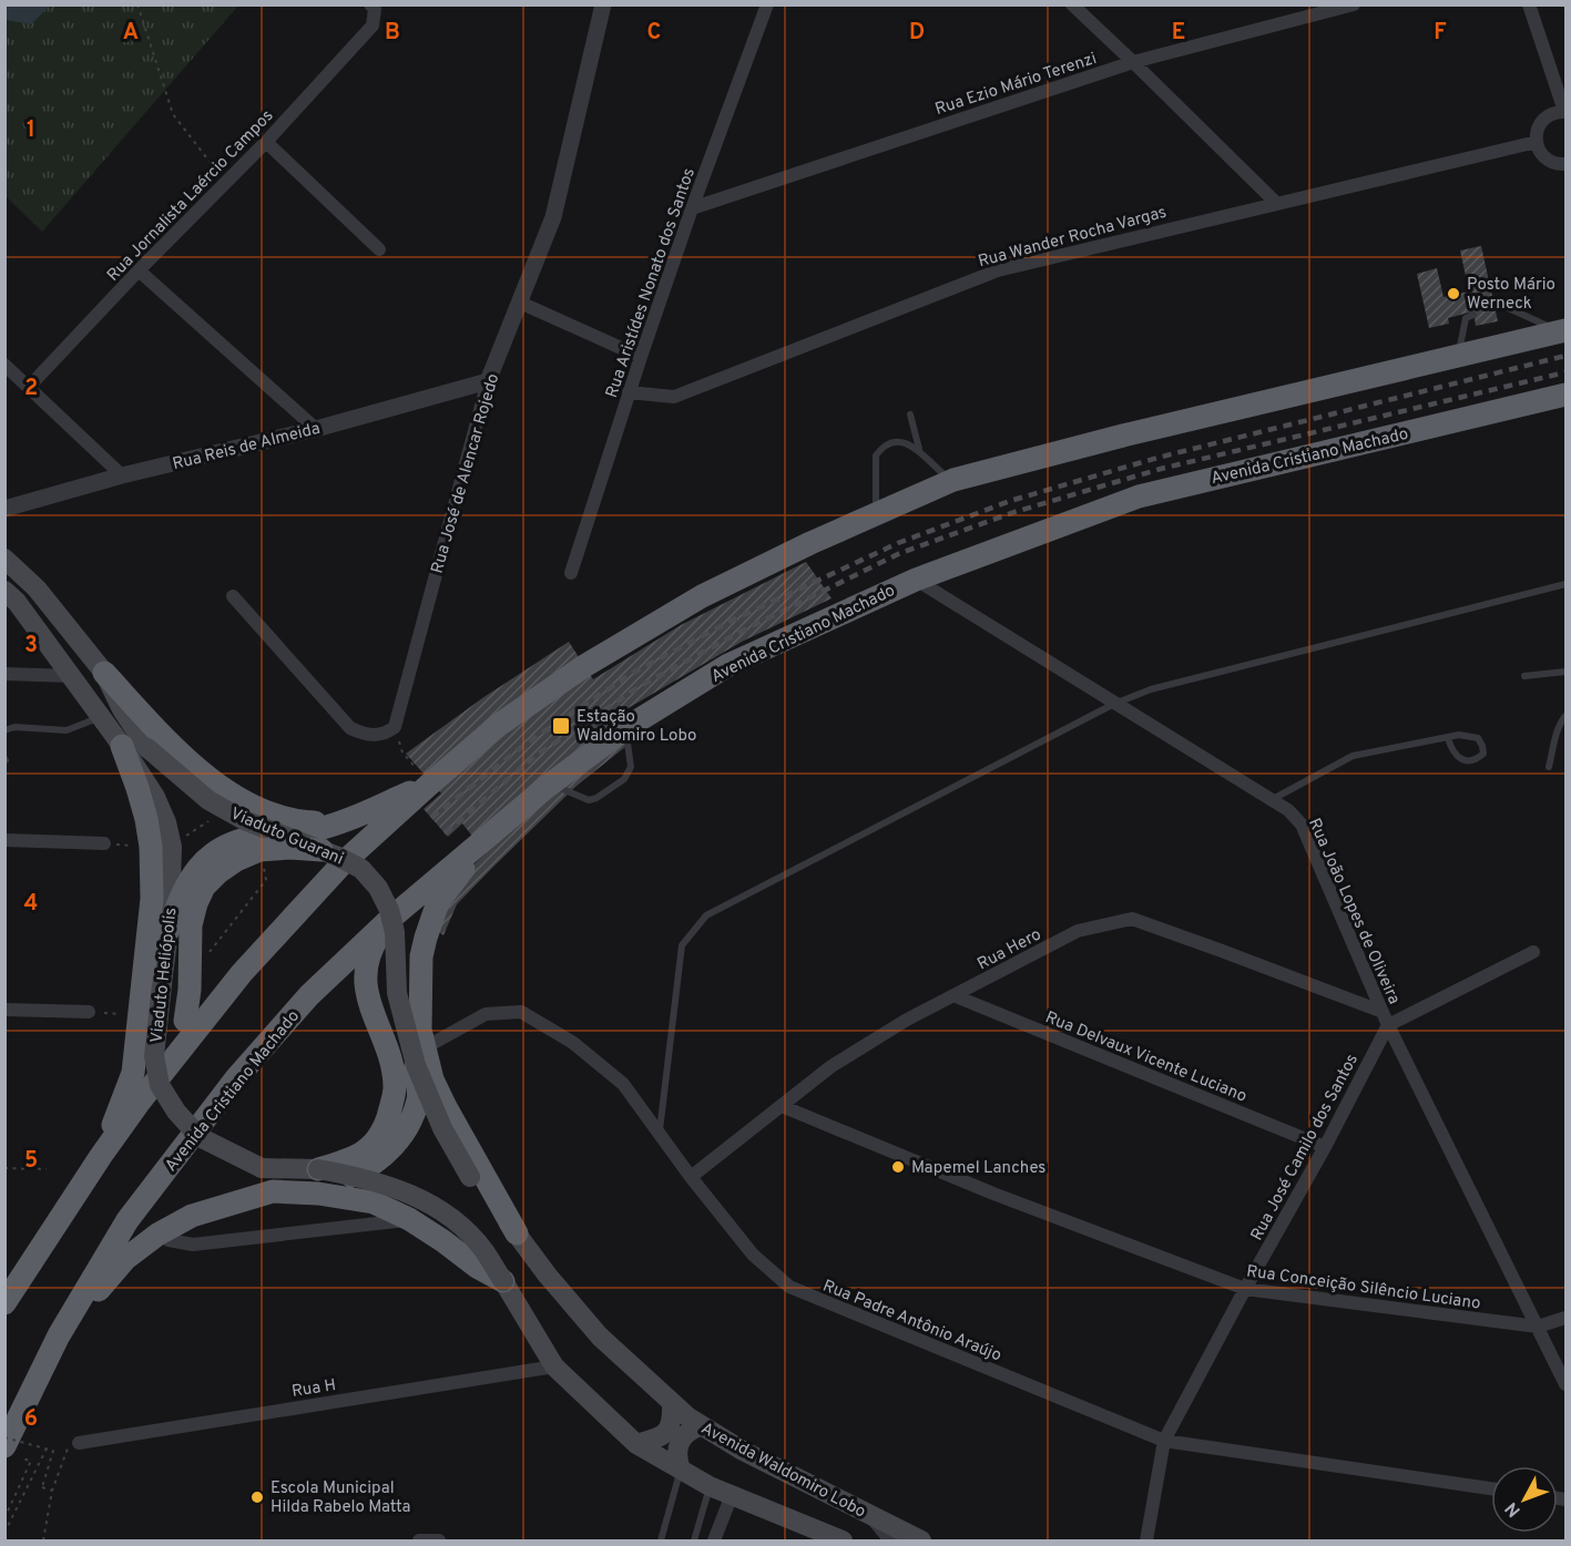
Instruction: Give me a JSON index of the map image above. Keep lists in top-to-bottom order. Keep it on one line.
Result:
{"streets":{"highway":["Avenida Cristiano Machado"],"main road":["Viaduto Guarani","Viaduto Heliópolis","Avenida Waldomiro Lobo"],"street":["Rua Ezio Mário Terenzi","Rua Jornalista Laércio Campos","Rua Wander Rocha Vargas","Rua Aristídes Nonato dos Santos","Rua Reis de Almeida","Rua José de Alencar Rojedo","Rua João Lopes de Oliveira","Rua Hero","Rua Delvaux Vicente Luciano","Rua José Camilo dos Santos","Rua Conceição Silêncio Luciano","Rua Padre Antônio Araújo","Rua H"]},"crossings":[["Rua Ezio Mário Terenzi","Rua Aristídes Nonato dos Santos"],["Rua Wander Rocha Vargas","Rua Aristídes Nonato dos Santos"],["Rua Reis de Almeida","Rua José de Alencar Rojedo"],["Avenida Cristiano Machado","Rua João Lopes de Oliveira"],["Viaduto Guarani","Rua Padre Antônio Araújo"],["Viaduto Guarani","Avenida Waldomiro Lobo"],["Rua João Lopes de Oliveira","Rua Hero"],["Rua João Lopes de Oliveira","Rua José Camilo dos Santos"],["Rua João Lopes de Oliveira","Rua Conceição Silêncio Luciano"],["Rua Hero","Rua Delvaux Vicente Luciano"],["Rua Hero","Rua José Camilo dos Santos"],["Rua Hero","Rua Conceição Silêncio Luciano"],["Rua Hero","Rua Padre Antônio Araújo"],["Rua Delvaux Vicente Luciano","Rua José Camilo dos Santos"],["Rua José Camilo dos Santos","Rua Conceição Silêncio Luciano"],["Rua José Camilo dos Santos","Rua Padre Antônio Araújo"]],"places":{"other":["Posto Mário Werneck","Mapemel Lanches","Escola Municipal Hilda Rabelo Matta"],"transit":["Estação Waldomiro Lobo"]},"north":"bottom left","grid":{"columns":["A","B","C","D","E","F"],"rows":["1","2","3","4","5","6"]}}
